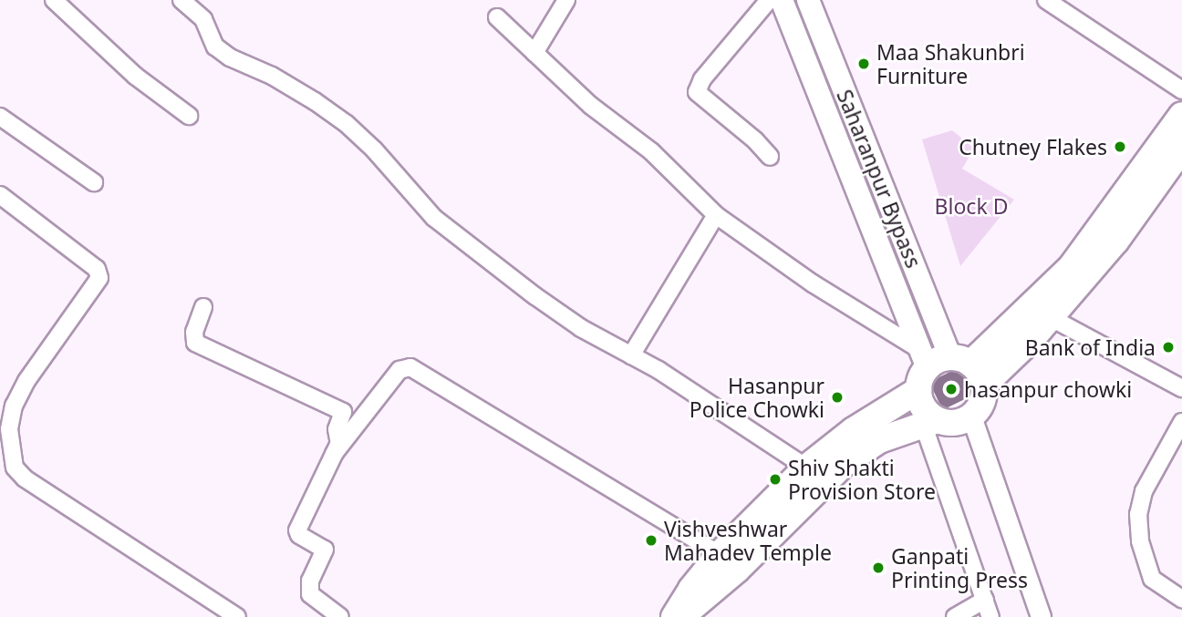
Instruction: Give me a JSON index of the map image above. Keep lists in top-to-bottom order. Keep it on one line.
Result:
{"streets":{"main road":["Saharanpur Bypass"]},"parks":["Block D"],"places":["Maa Shakunbri Furniture","Chutney Flakes","Bank of India","hasanpur chowki","Hasanpur Police Chowki","Shiv Shakti Provision Store","Vishveshwar Mahadev Temple","Ganpati Printing Press"]}
